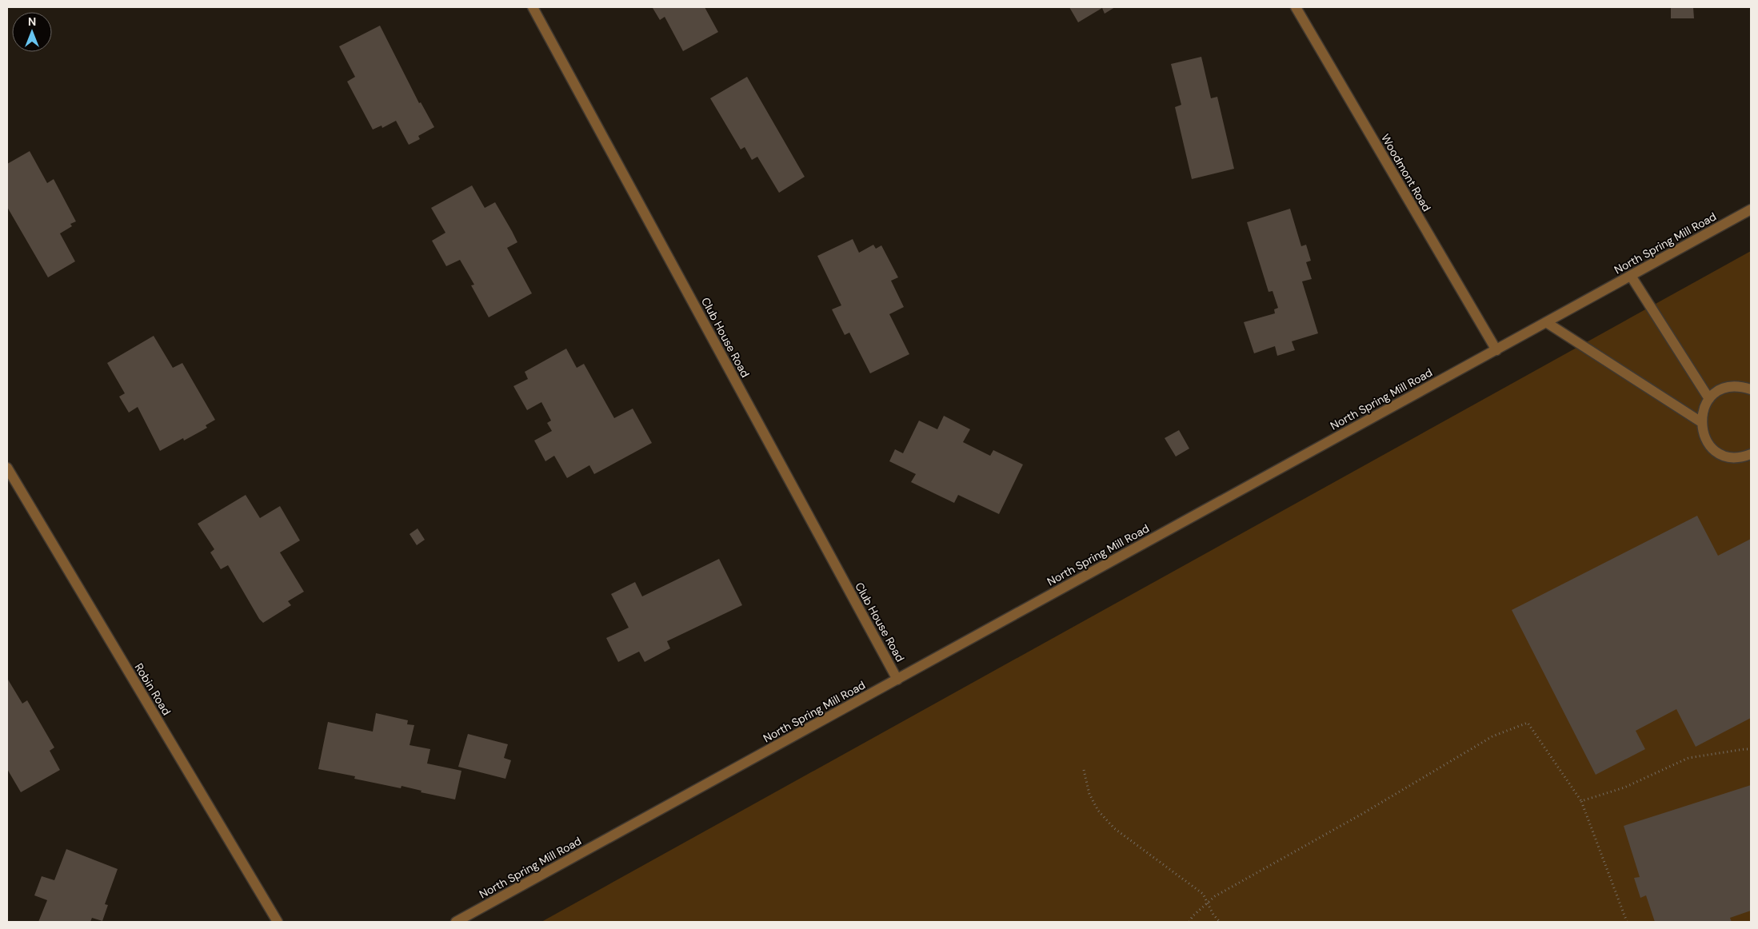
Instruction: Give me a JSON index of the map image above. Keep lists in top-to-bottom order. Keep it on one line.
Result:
{"streets":{"street":["Woodmont Road","North Spring Mill Road","Club House Road","Robin Road"]},"crossings":[["Woodmont Road","North Spring Mill Road"],["North Spring Mill Road","Club House Road"]],"north":"top"}
